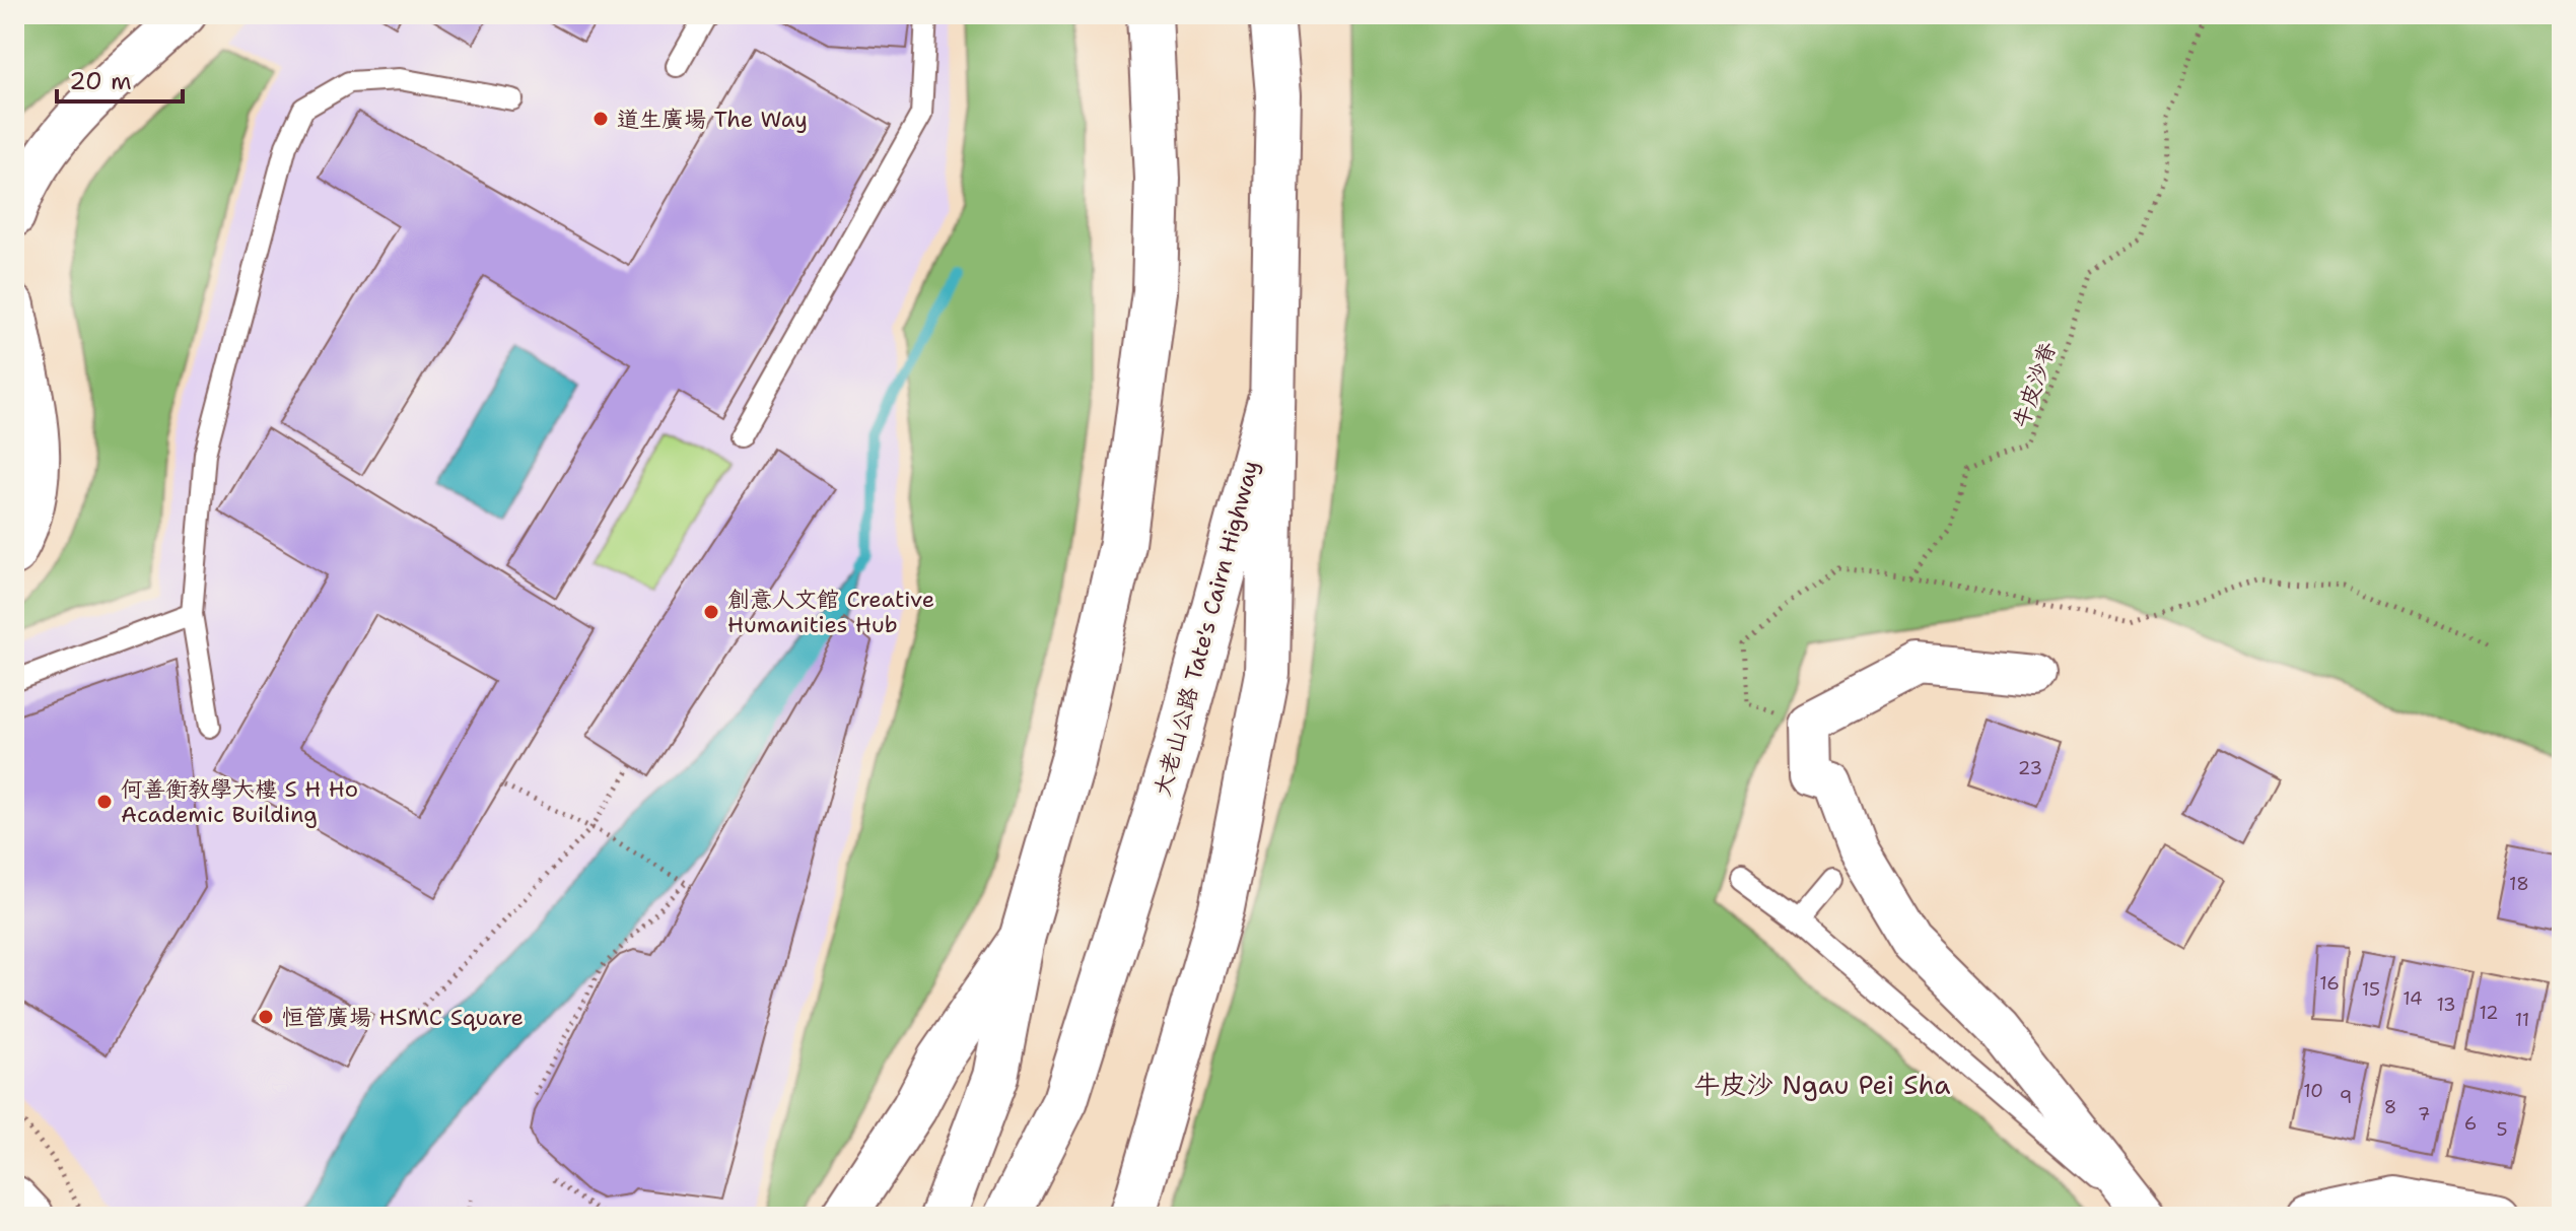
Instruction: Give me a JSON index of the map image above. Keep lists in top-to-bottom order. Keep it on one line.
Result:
{"streets":{"main road":["大老山公路 Tate's Cairn Highway"],"path":["牛皮沙脊"]},"districts":["牛皮沙 Ngau Pei Sha"],"places":["道生廣場 The Way","創意人文館 Creative Humanities Hub","何善衡教學大樓 S H Ho Academic Building","恒管廣場 HSMC Square"],"house_numbers":["23","18","16","15","14","13","12","11","10","9","8","7","6","5"],"scale_bar":"20 m"}
